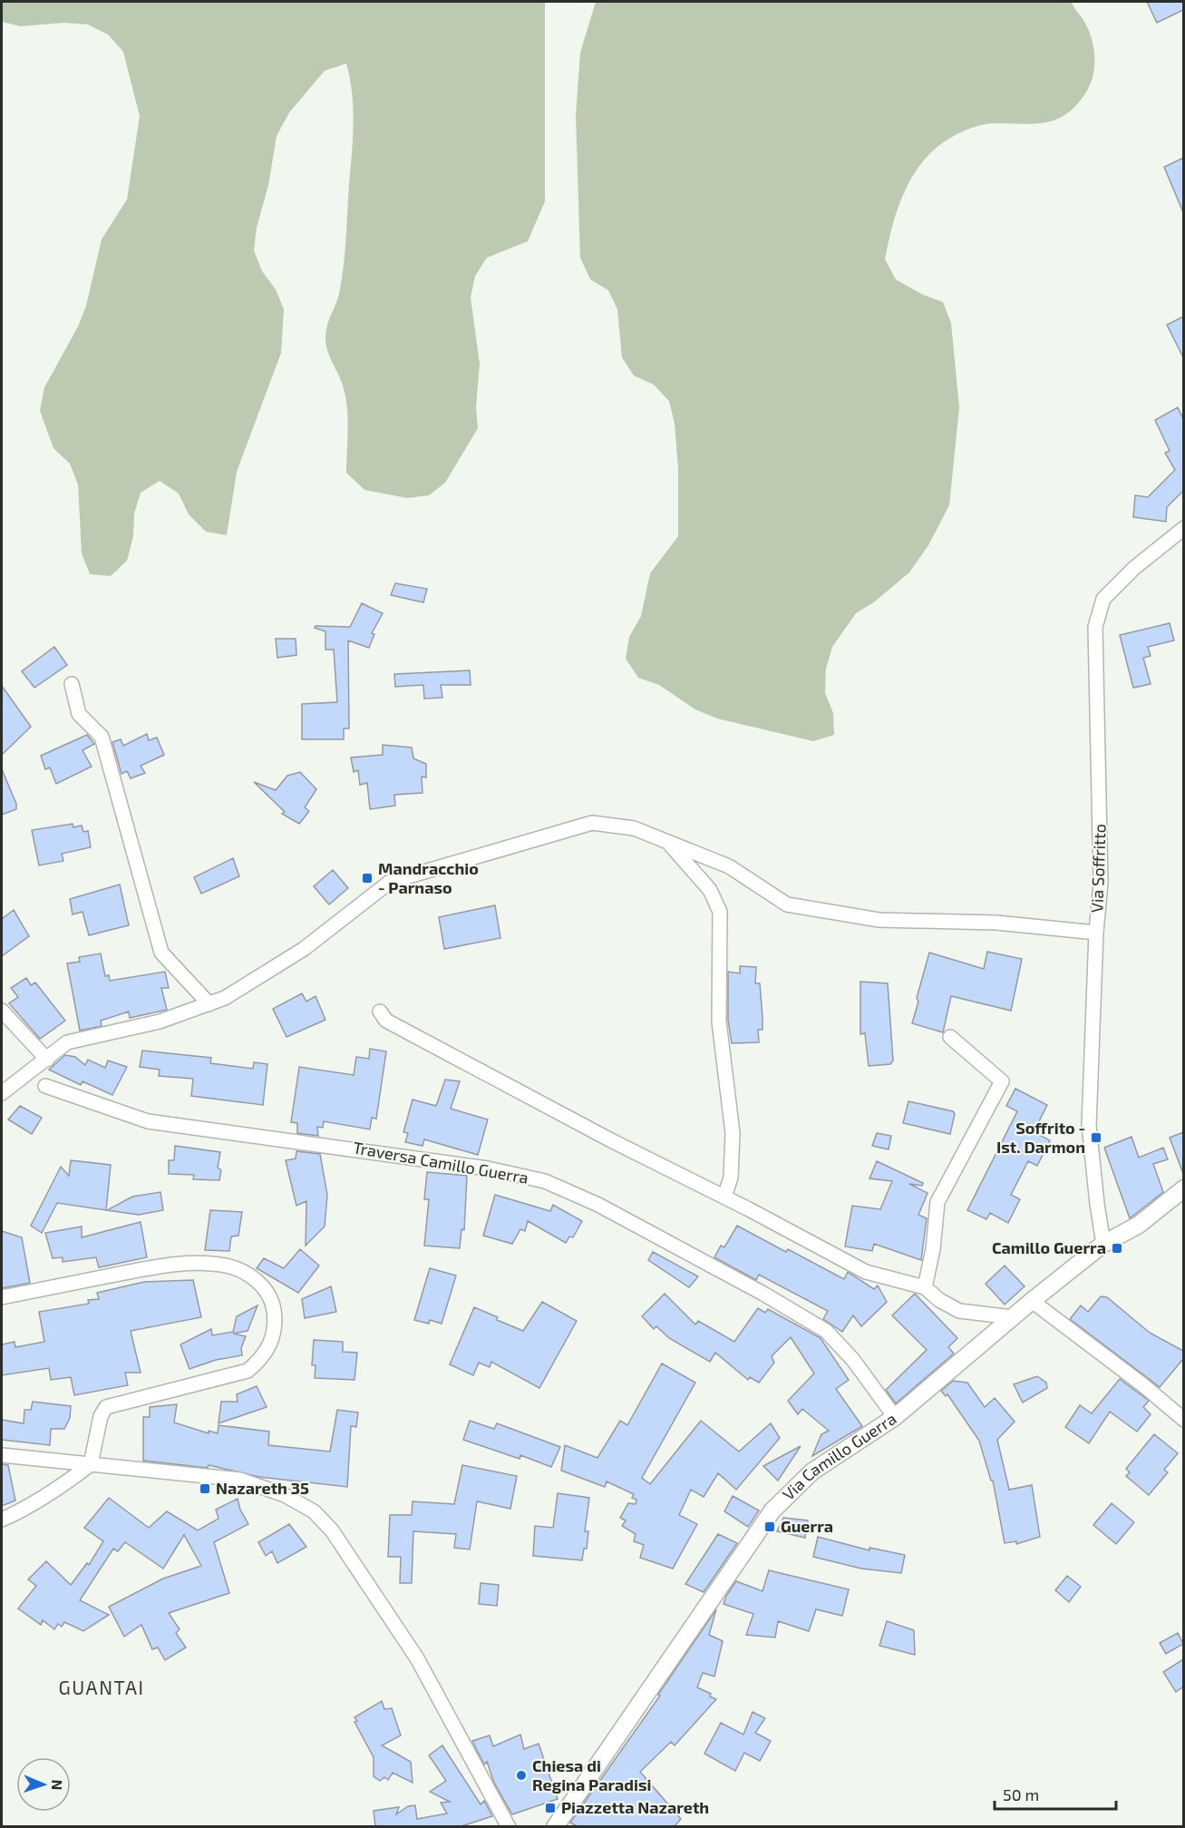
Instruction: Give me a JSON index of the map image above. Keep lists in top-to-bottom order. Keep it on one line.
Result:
{"streets":{"street":["Via Soffritto","Traversa Camillo Guerra","Via Camillo Guerra"]},"crossings":[["Via Soffritto","Via Camillo Guerra"],["Traversa Camillo Guerra","Via Camillo Guerra"]],"districts":["GUANTAI"],"places":{"transit":["Mandracchio - Parnaso","Soffrito - Ist. Darmon","Camillo Guerra","Nazareth 35","Guerra","Piazzetta Nazareth"],"other":["Chiesa di Regina Paradisi"]},"scale_bar":"50 m","north":"right"}
